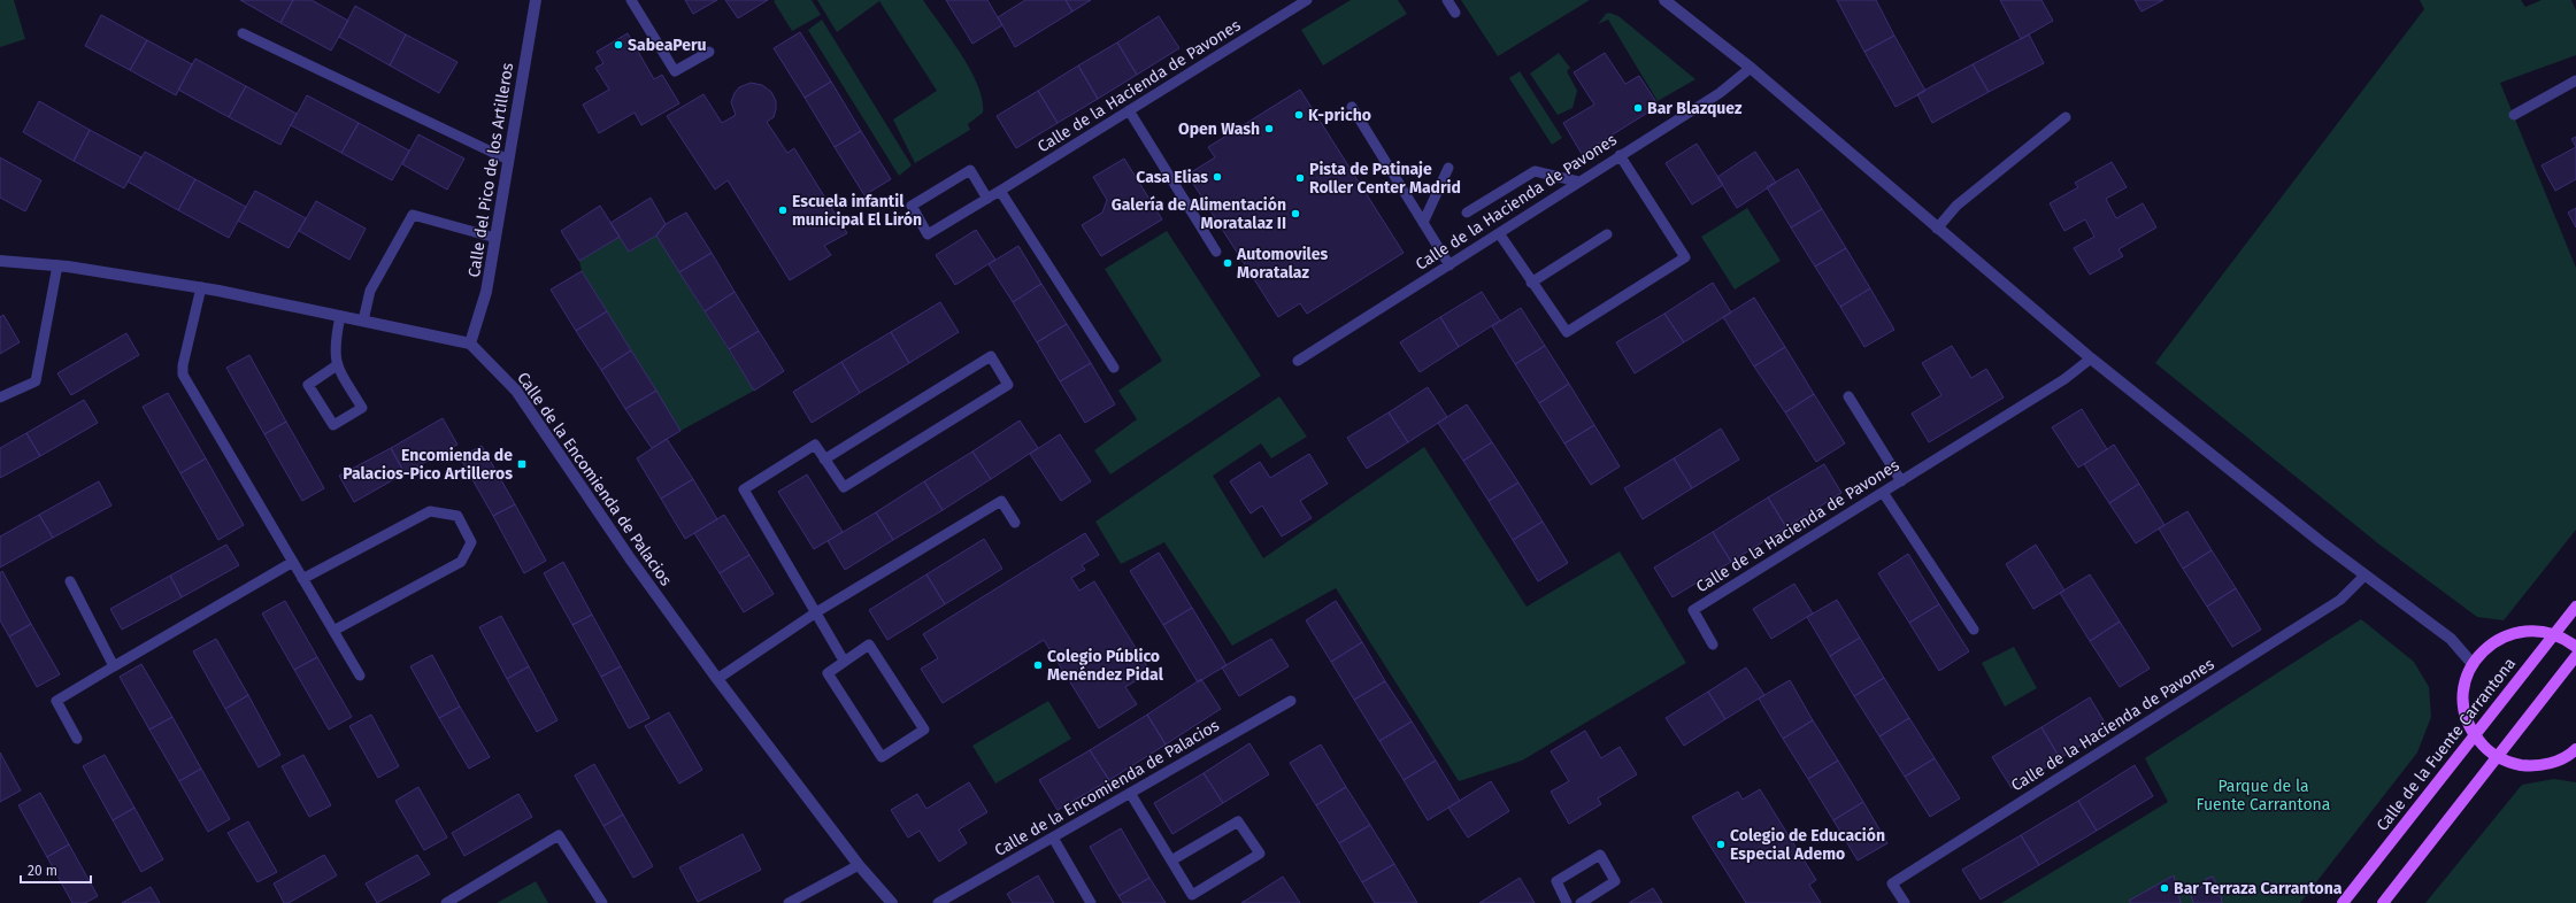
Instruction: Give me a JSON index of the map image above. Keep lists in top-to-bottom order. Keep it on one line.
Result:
{"streets":{"main road":["Calle de la Fuente Carrantona"],"street":["Calle del Pico de los Artilleros","Calle de la Encomienda de Palacios"],"lane":["Calle de la Hacienda de Pavones"]},"crossings":[["Calle del Pico de los Artilleros","Calle de la Encomienda de Palacios"]],"parks":["Parque de la Fuente Carrantona"],"places":{"other":["SabeaPeru","Bar Blazquez","K-pricho","Open Wash","Casa Elias","Pista de Patinaje Roller Center Madrid","Escuela infantil municipal El Lirón","Galería de Alimentación Moratalaz II","Automoviles Moratalaz","Colegio Público Menéndez Pidal","Colegio de Educación Especial Ademo","Bar Terraza Carrantona"],"transit":["Encomienda de Palacios-Pico Artilleros"]},"scale_bar":"20 m"}
